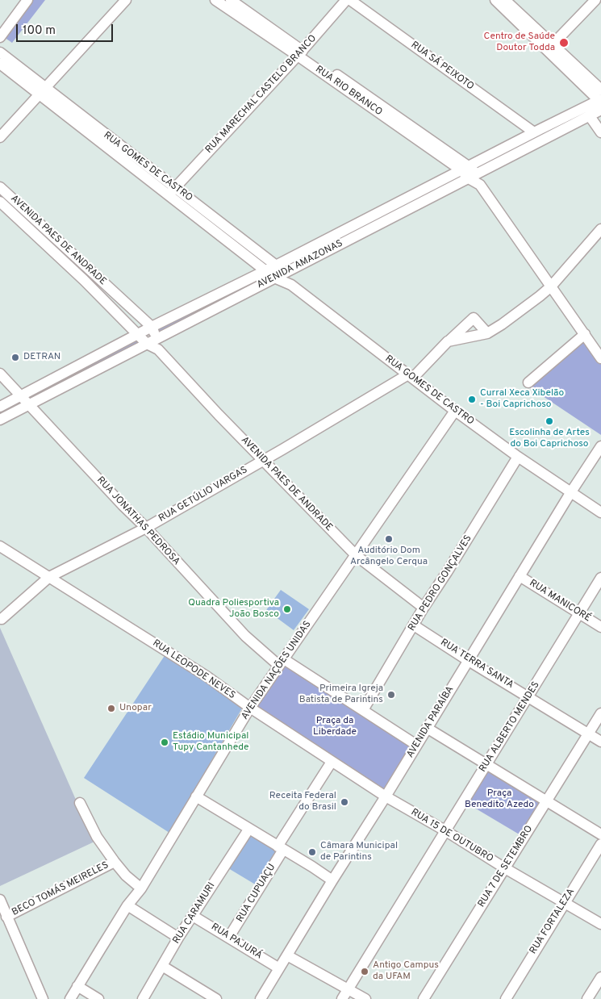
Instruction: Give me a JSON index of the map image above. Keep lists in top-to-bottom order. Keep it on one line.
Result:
{"streets":{"street":["RUA SÁ PEIXOTO","RUA RIO BRANCO","RUA MARECHAL CASTELO BRANCO","RUA GOMES DE CASTRO","AVENIDA PAES DE ANDRADE","AVENIDA AMAZONAS","RUA GETÚLIO VARGAS","RUA JONATHAS PEDROSA","RUA PEDRO GONÇALVES","RUA MANICORÉ","RUA TERRA SANTA","RUA LEOPODE NEVES","AVENIDA NAÇÕES UNIDAS","AVENIDA PARAÍBA","RUA ALBERTO MENDES","RUA 15 DE OUTUBRO","RUA 7 DE SETEMBRO","BECO TOMÁS MEIRELES","RUA CUPUAÇU","RUA CARAMURI","RUA FORTALEZA","RUA PAJURÁ"]},"crossings":[["RUA SÁ PEIXOTO","AVENIDA AMAZONAS"],["RUA RIO BRANCO","RUA MARECHAL CASTELO BRANCO"],["RUA RIO BRANCO","AVENIDA AMAZONAS"],["RUA MARECHAL CASTELO BRANCO","RUA GOMES DE CASTRO"],["RUA GOMES DE CASTRO","AVENIDA AMAZONAS"],["RUA GOMES DE CASTRO","RUA GETÚLIO VARGAS"],["RUA GOMES DE CASTRO","RUA PEDRO GONÇALVES"],["RUA GOMES DE CASTRO","AVENIDA NAÇÕES UNIDAS"],["RUA GOMES DE CASTRO","AVENIDA PARAÍBA"],["AVENIDA PAES DE ANDRADE","AVENIDA AMAZONAS"],["AVENIDA PAES DE ANDRADE","RUA GETÚLIO VARGAS"],["AVENIDA PAES DE ANDRADE","RUA PEDRO GONÇALVES"],["AVENIDA PAES DE ANDRADE","AVENIDA NAÇÕES UNIDAS"],["AVENIDA AMAZONAS","RUA JONATHAS PEDROSA"],["RUA GETÚLIO VARGAS","RUA JONATHAS PEDROSA"],["RUA GETÚLIO VARGAS","RUA LEOPODE NEVES"],["RUA JONATHAS PEDROSA","RUA PEDRO GONÇALVES"],["RUA JONATHAS PEDROSA","AVENIDA NAÇÕES UNIDAS"],["RUA JONATHAS PEDROSA","AVENIDA PARAÍBA"],["RUA PEDRO GONÇALVES","RUA TERRA SANTA"],["RUA MANICORÉ","AVENIDA PARAÍBA"],["RUA MANICORÉ","RUA ALBERTO MENDES"],["RUA TERRA SANTA","AVENIDA PARAÍBA"],["RUA TERRA SANTA","RUA ALBERTO MENDES"],["RUA TERRA SANTA","RUA 7 DE SETEMBRO"],["RUA LEOPODE NEVES","AVENIDA NAÇÕES UNIDAS"],["RUA LEOPODE NEVES","AVENIDA PARAÍBA"],["RUA LEOPODE NEVES","RUA 15 DE OUTUBRO"],["AVENIDA NAÇÕES UNIDAS","BECO TOMÁS MEIRELES"],["AVENIDA PARAÍBA","RUA 15 DE OUTUBRO"],["AVENIDA PARAÍBA","RUA PAJURÁ"],["RUA ALBERTO MENDES","RUA 15 DE OUTUBRO"],["RUA 15 DE OUTUBRO","RUA 7 DE SETEMBRO"],["RUA 15 DE OUTUBRO","RUA FORTALEZA"],["RUA CUPUAÇU","RUA PAJURÁ"],["RUA CARAMURI","RUA PAJURÁ"]],"parks":["Praça da Liberdade","Praça Benedito Azedo"],"places":["Centro de Saúde Doutor Todda","DETRAN","Curral Xeca Xibelão - Boi Caprichoso","Escolinha de Artes do Boi Caprichoso","Auditório Dom Arcângelo Cerqua","Quadra Poliesportiva João Bosco","Primeira Igreja Batista de Parintins","Unopar","Estádio Municipal Tupy Cantanhede","Receita Federal do Brasil","Câmara Municipal de Parintins","Antigo Campus da UFAM"],"scale_bar":"100 m"}
